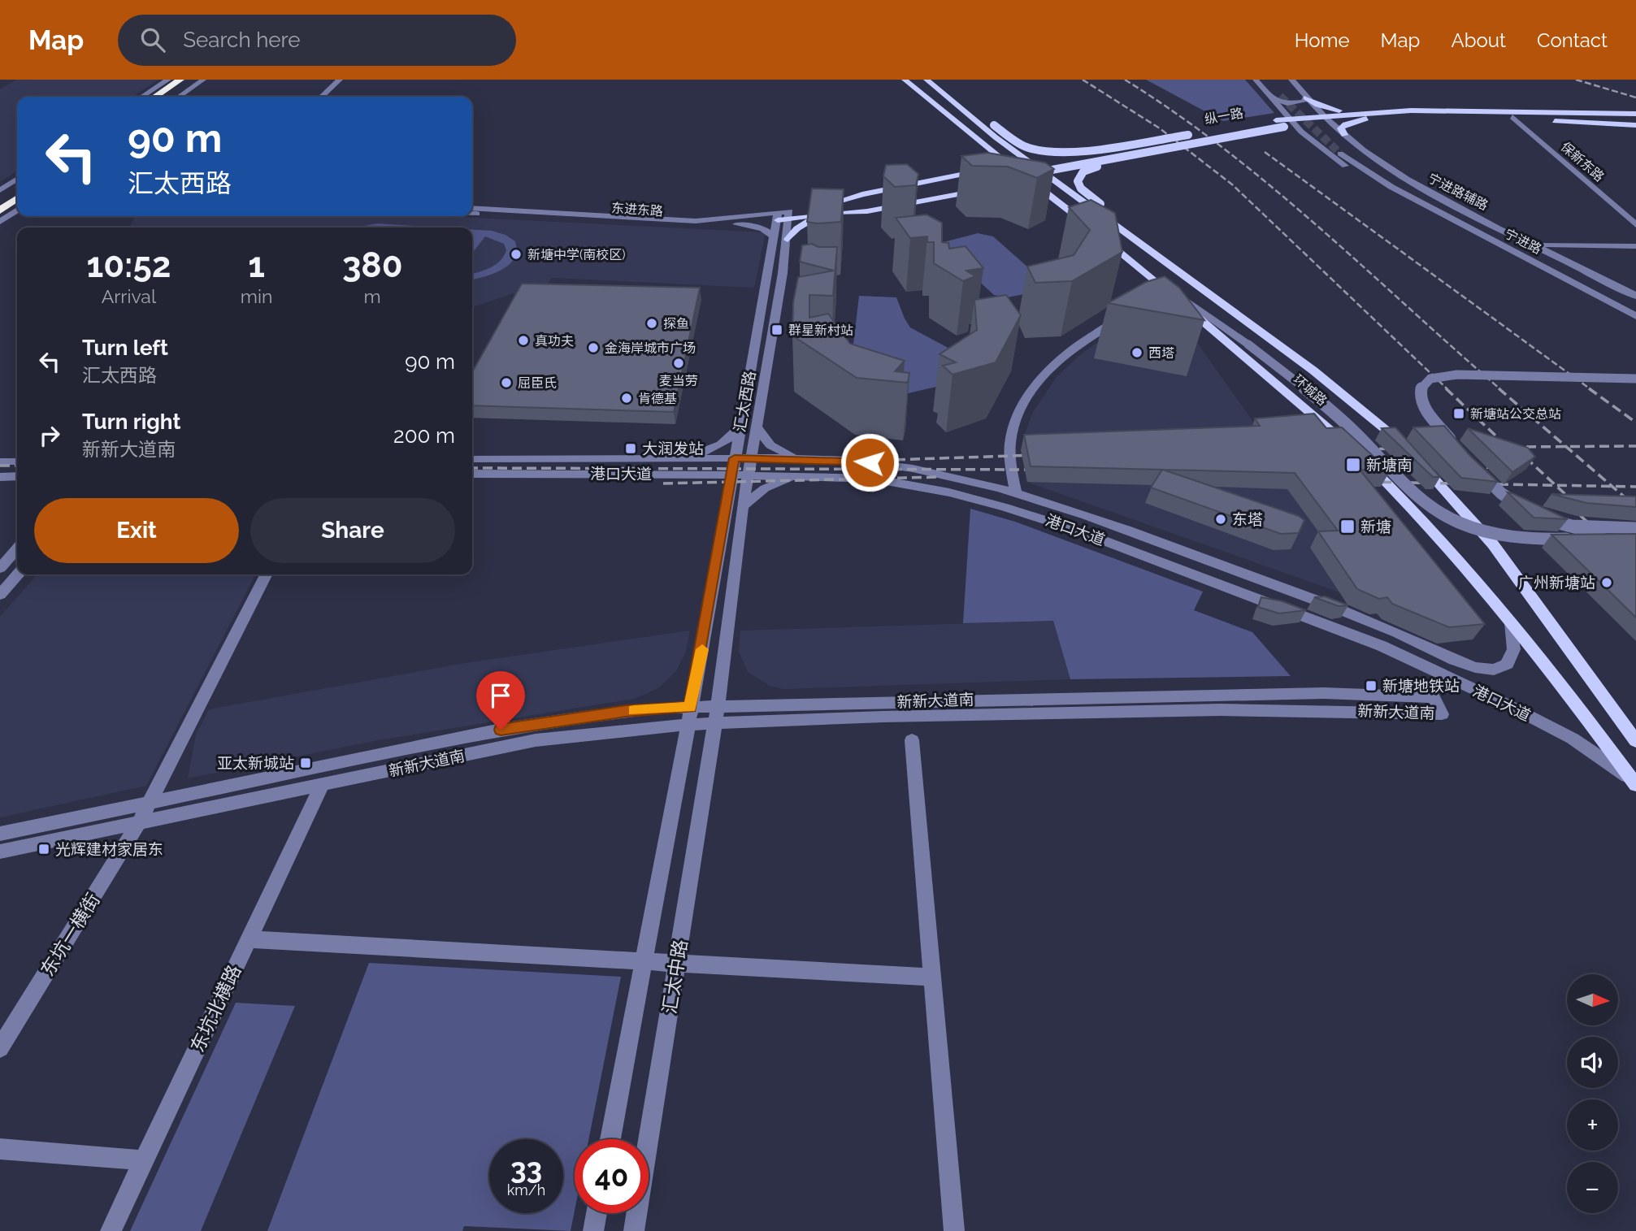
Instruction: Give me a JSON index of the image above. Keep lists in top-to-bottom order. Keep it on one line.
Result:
{"streets":{"main road":["纵一路","东进东路","环城路"],"street":["保新东路","宁进路辅路","宁进路","汇太西路","港口大道","新新大道南","东坑一横街","汇太中路","东坑北横路"]},"crossings":[["纵一路","保新东路"],["纵一路","宁进路辅路"],["宁进路辅路","宁进路"],["东进东路","汇太西路"],["环城路","港口大道"],["汇太西路","港口大道"],["汇太西路","新新大道南"],["汇太西路","汇太中路"],["新新大道南","东坑一横街"],["新新大道南","汇太中路"],["新新大道南","东坑北横路"]],"places":{"other":["新塘中学(南校区)","探鱼","真功夫","金海岸城市广场","西塔","麦当劳","屈臣氏","肯德基","东塔","广州新塘站"],"transit":["群星新村站","新塘站公交总站","大润发站","新塘南","新塘","新塘地铁站","亚太新城站","光辉建材家居东"]},"north":"right","page":{"header":"Map","search":"Search here","nav":["Home","Map","About","Contact"],"turn":["90 m","汇太西路"],"eta":["10:52","Arrival","1","min","380","m"],"list":[{"name":"Turn left","note":"汇太西路","value":"90 m"},{"name":"Turn right","note":"新新大道南","value":"200 m"}],"buttons":["Exit","Share"],"map_buttons":["+","−"],"speed":"33 km/h","limit":"40"}}
